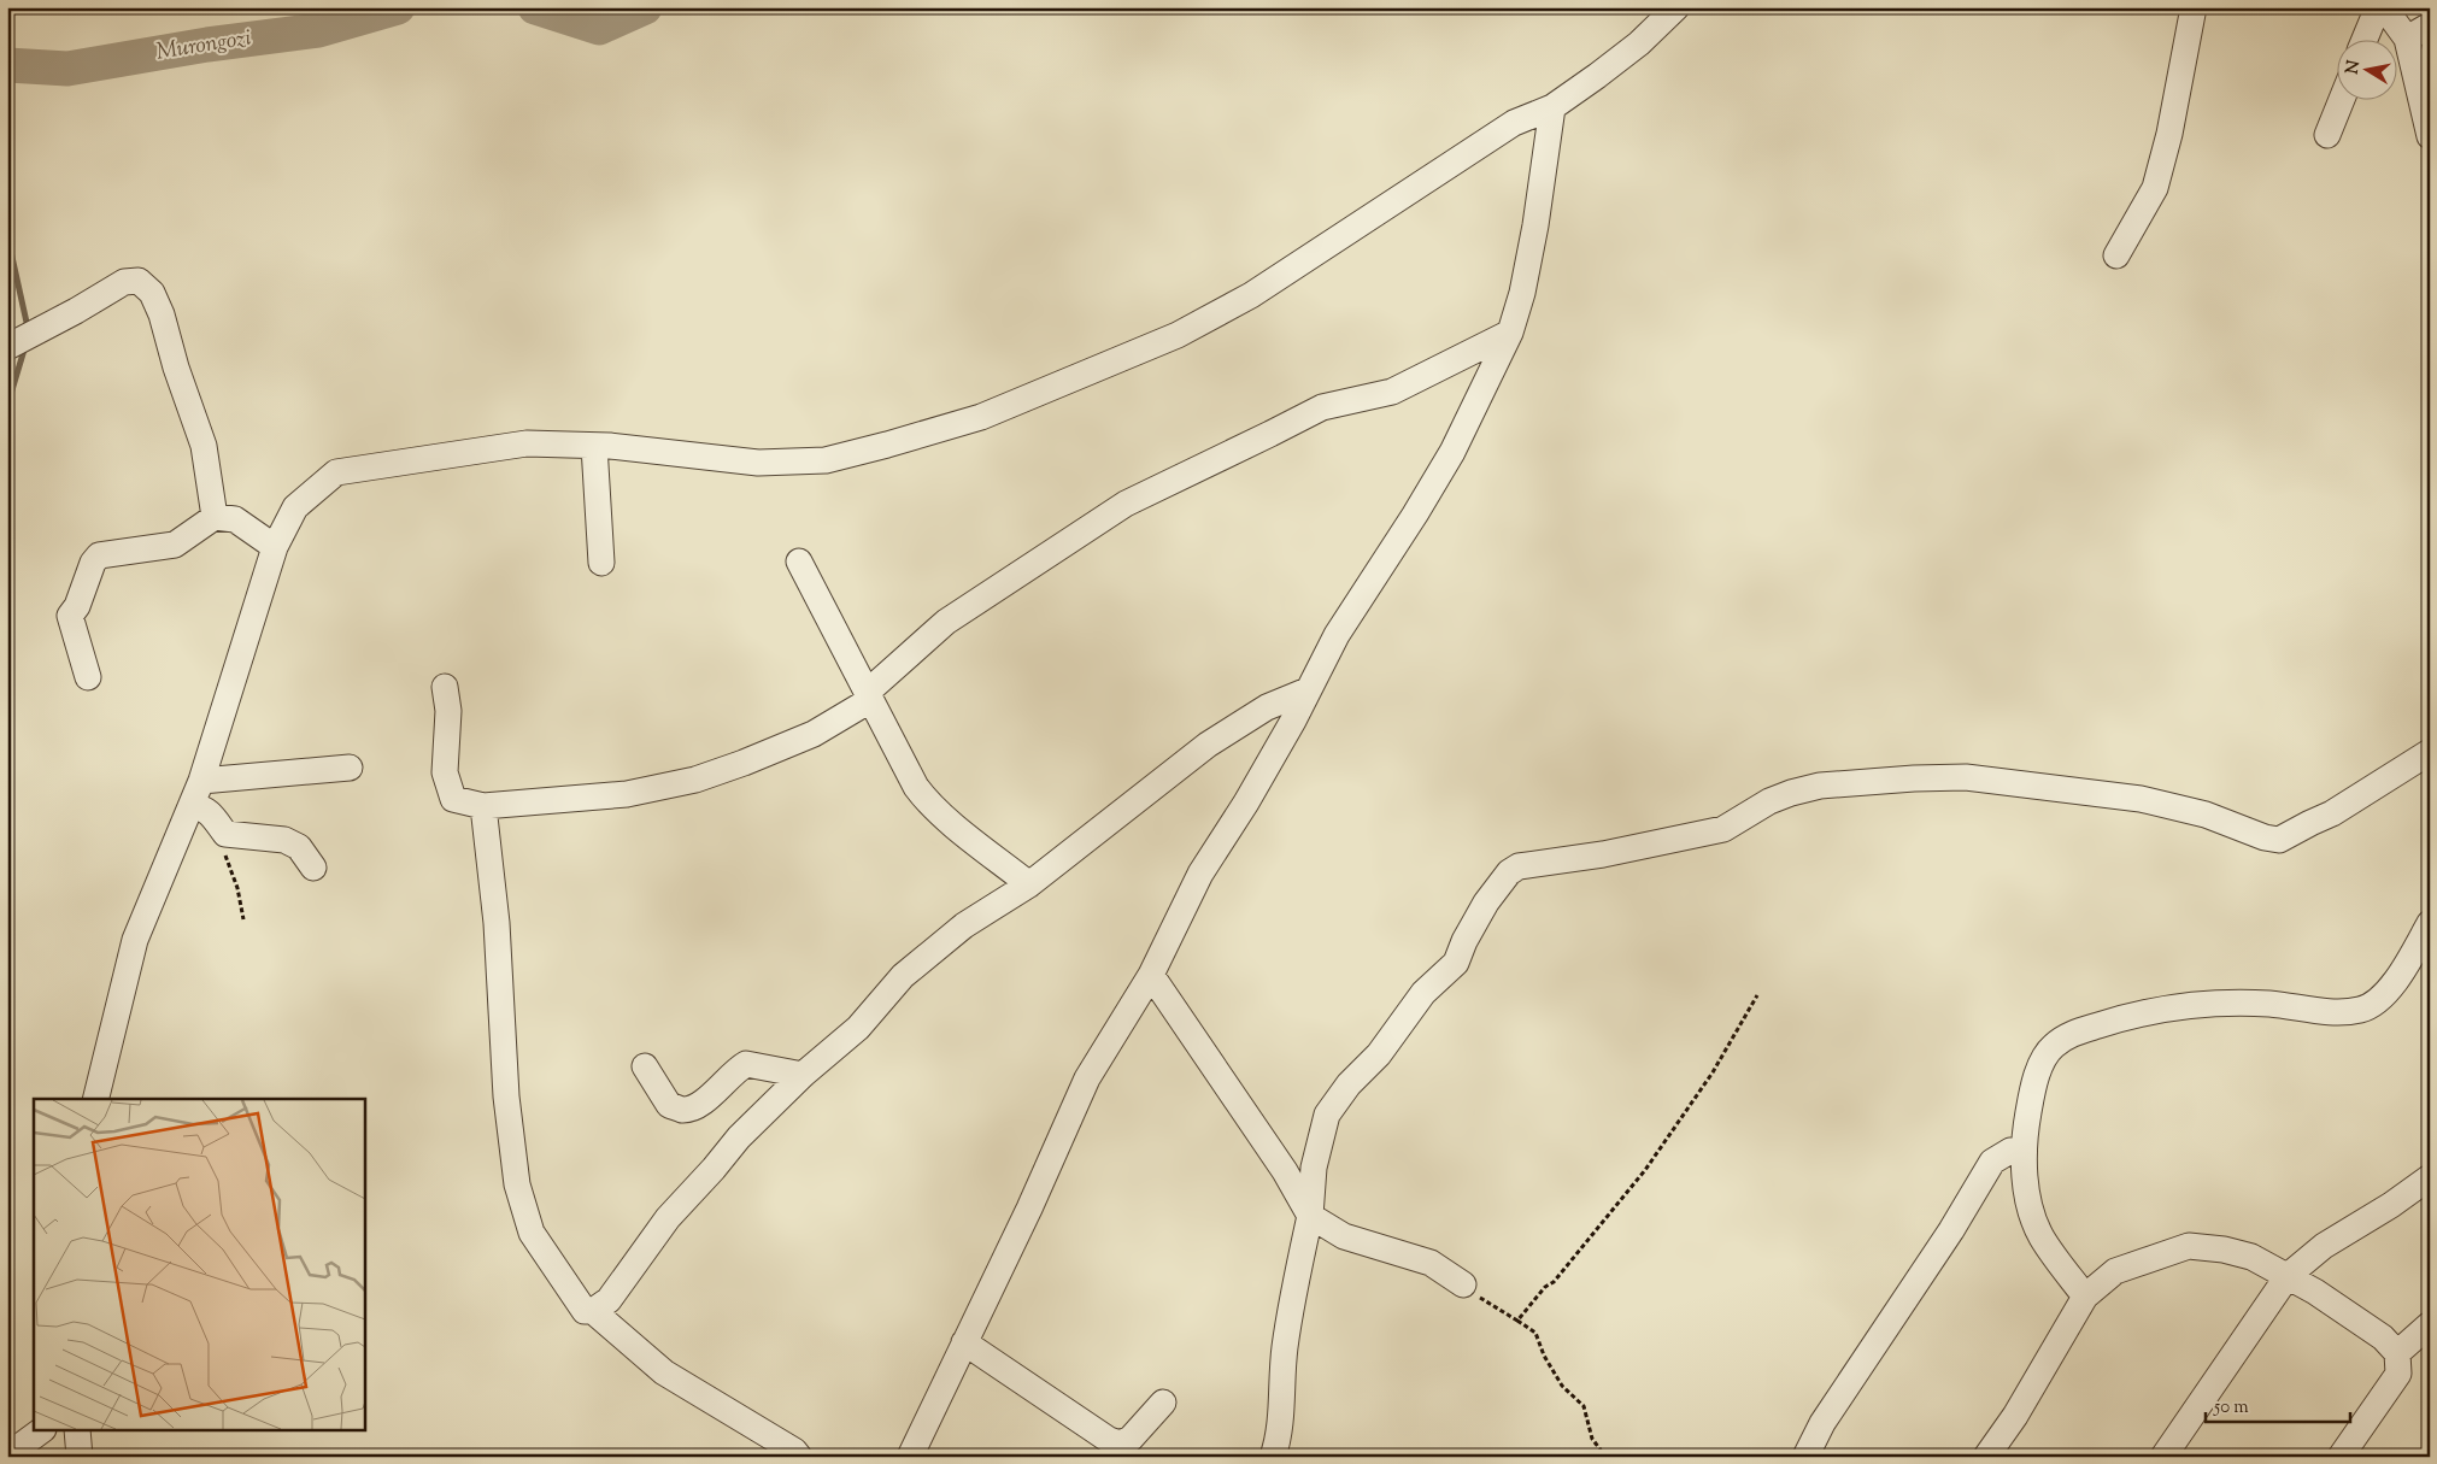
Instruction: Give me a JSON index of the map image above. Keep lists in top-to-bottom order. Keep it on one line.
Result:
{"water":["Murongozi"],"scale_bar":"50 m","north":"left"}
